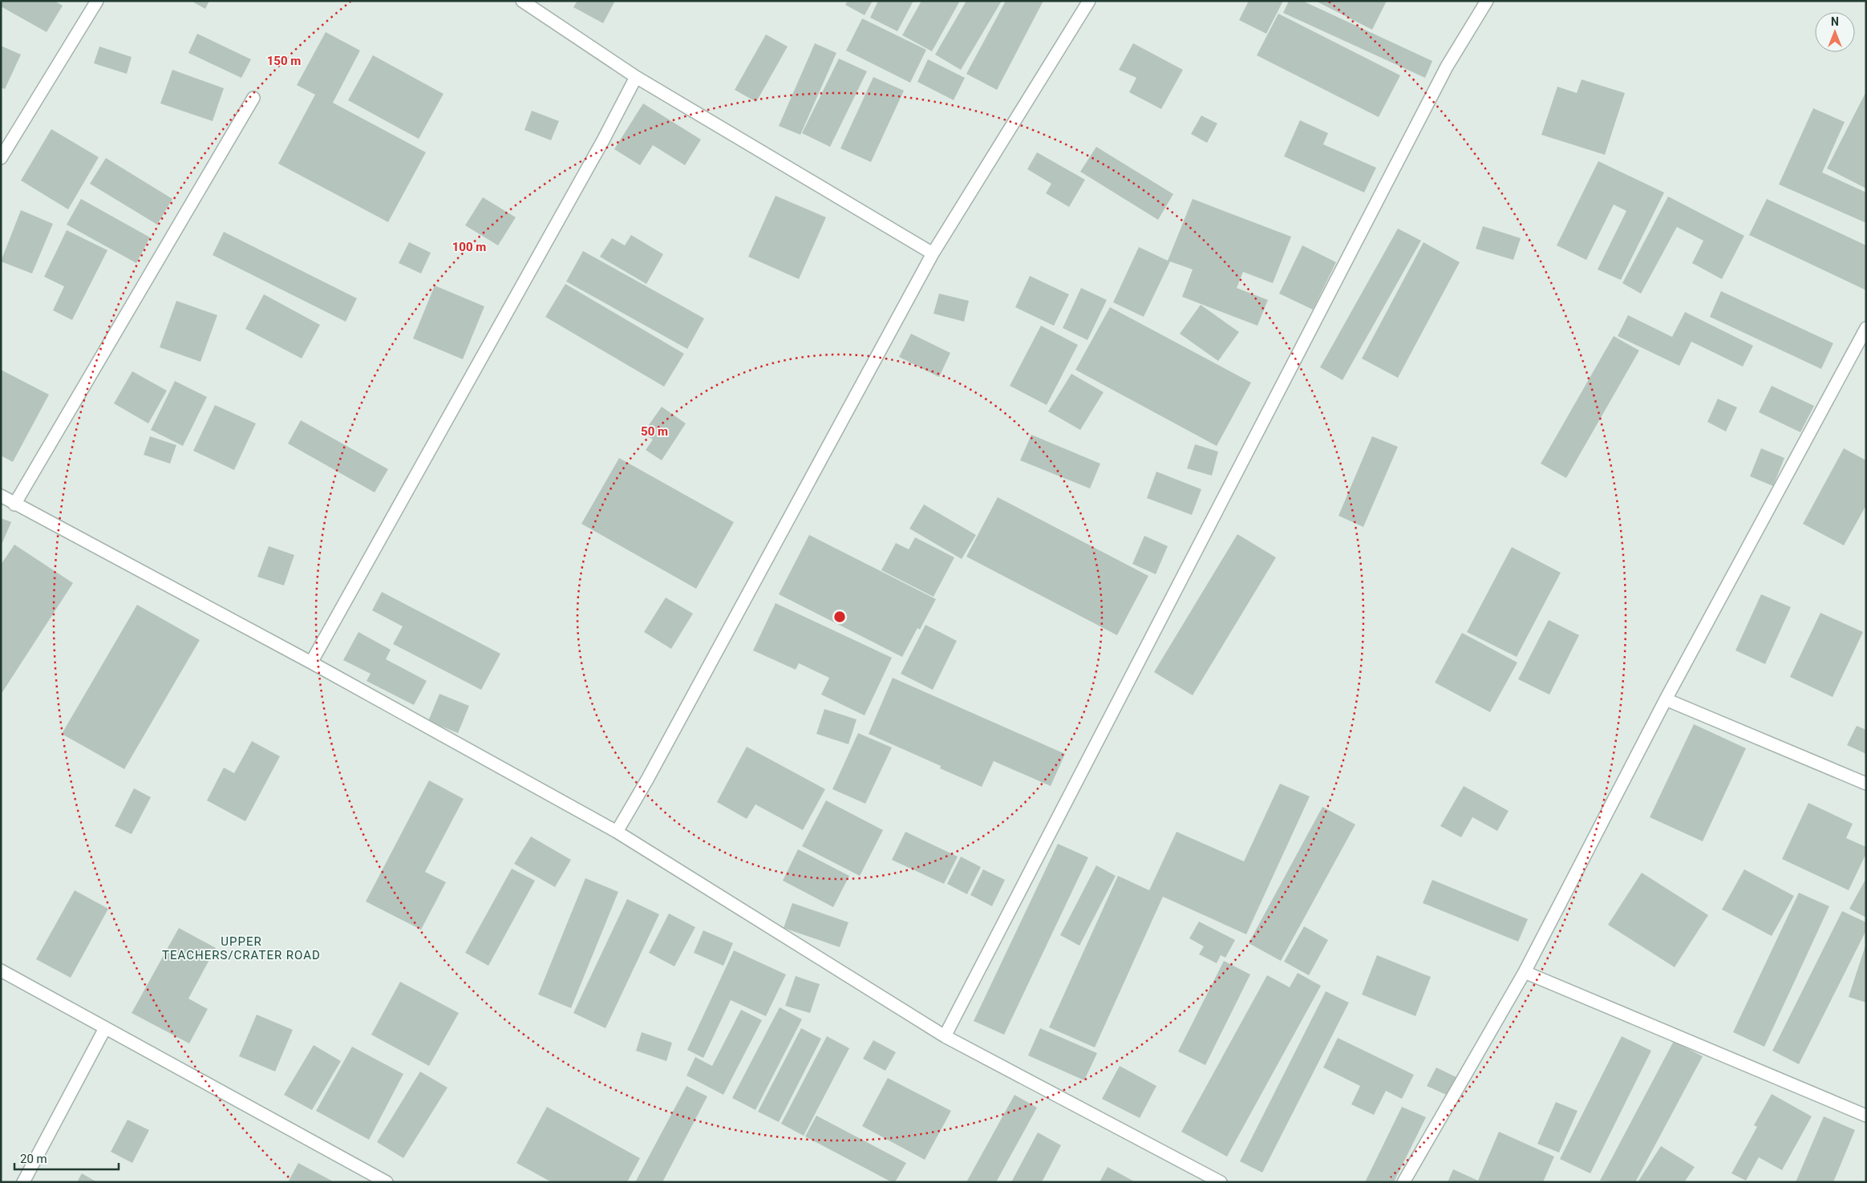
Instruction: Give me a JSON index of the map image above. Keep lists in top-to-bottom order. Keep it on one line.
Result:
{"districts":["UPPER TEACHERS/CRATER ROAD"],"scale_bar":"20 m","north":"top","rings":["150 m","100 m","50 m"]}
